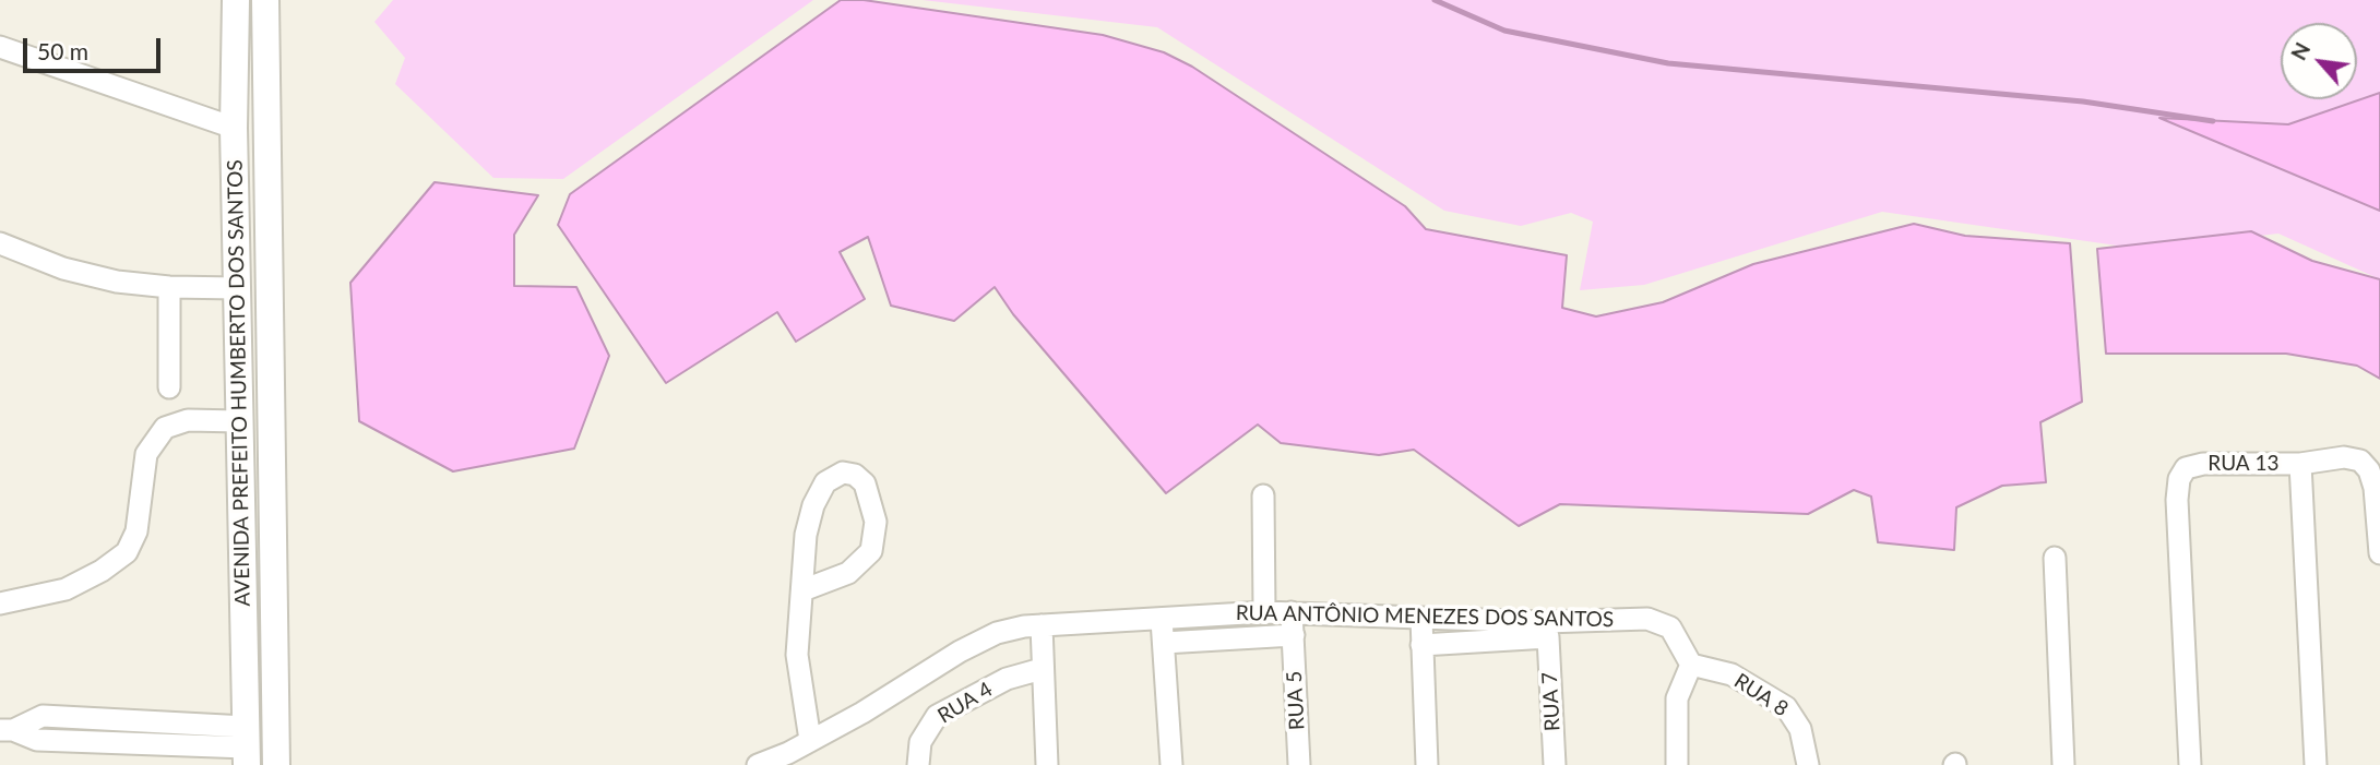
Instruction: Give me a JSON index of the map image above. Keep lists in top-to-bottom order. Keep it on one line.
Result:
{"streets":{"street":["AVENIDA PREFEITO HUMBERTO DOS SANTOS","RUA 13","RUA ANTÔNIO MENEZES DOS SANTOS","RUA 8","RUA 5","RUA 7","RUA 4"]},"crossings":[["RUA ANTÔNIO MENEZES DOS SANTOS","RUA 8"],["RUA ANTÔNIO MENEZES DOS SANTOS","RUA 5"],["RUA ANTÔNIO MENEZES DOS SANTOS","RUA 7"]],"scale_bar":"50 m","north":"top left"}
